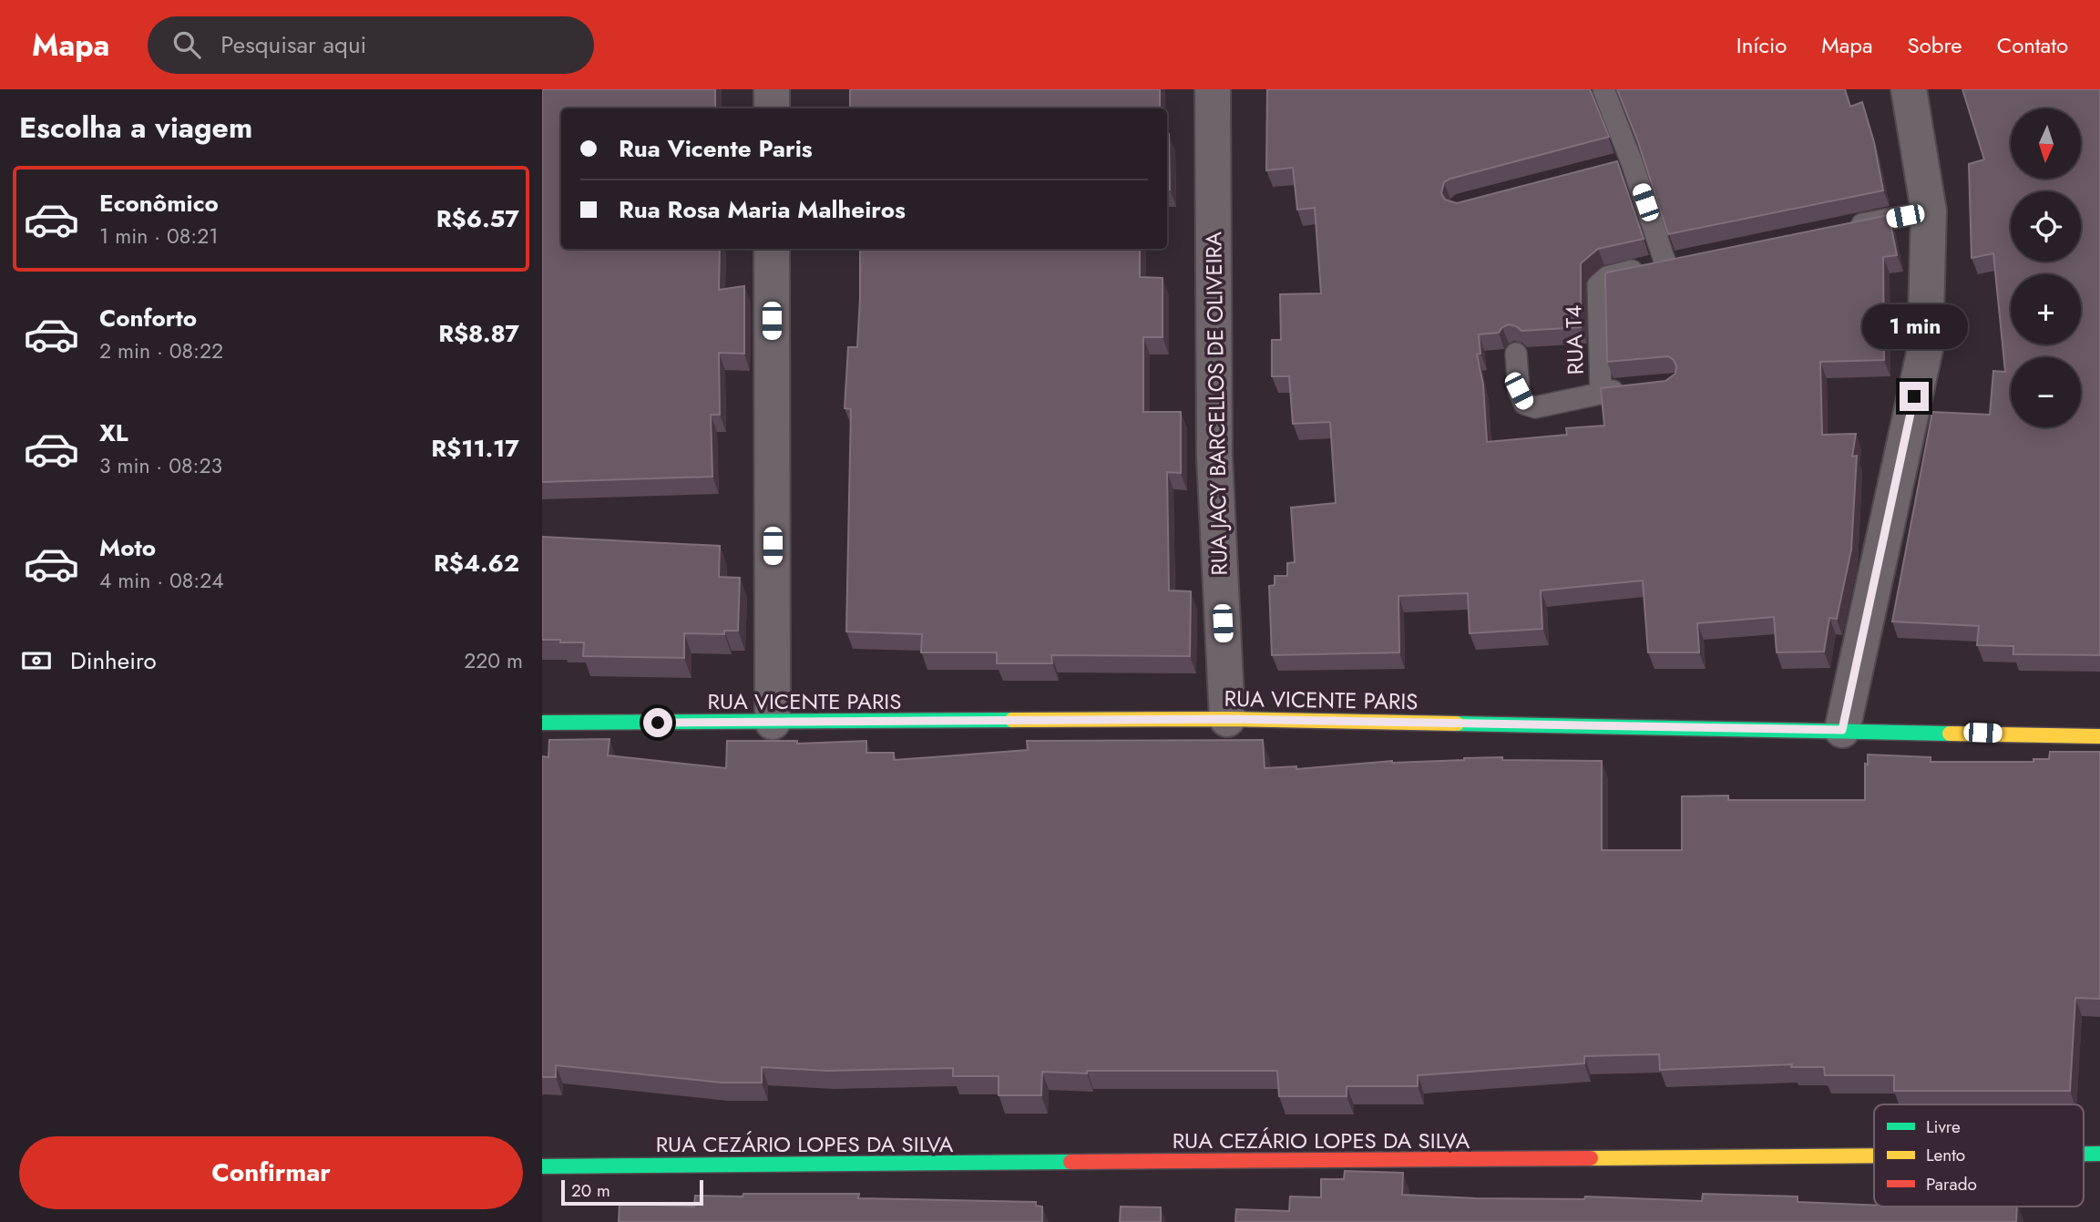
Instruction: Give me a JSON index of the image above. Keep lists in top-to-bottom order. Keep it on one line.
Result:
{"streets":{"street":["RUA JACY BARCELLOS DE OLIVEIRA","RUA VICENTE PARIS","RUA CEZÁRIO LOPES DA SILVA"],"lane":["RUA T4"]},"crossings":[["RUA JACY BARCELLOS DE OLIVEIRA","RUA VICENTE PARIS"]],"legend":["Livre","Lento","Parado"],"scale_bar":"20 m","north":"bottom","page":{"header":"Mapa","search":"Pesquisar aqui","nav":["Início","Mapa","Sobre","Contato"],"heading":"Escolha a viagem","map_buttons":["+","−"],"banner":["Rua Vicente Paris","Rua Rosa Maria Malheiros"],"list":[{"name":"Econômico","note":"1 min · 08:21","value":"R$6.57"},{"name":"Conforto","note":"2 min · 08:22","value":"R$8.87"},{"name":"XL","note":"3 min · 08:23","value":"R$11.17"},{"name":"Moto","note":"4 min · 08:24","value":"R$4.62"}],"bubble":"1 min","pay":["Dinheiro","220 m"],"buttons":"Confirmar","scale":"20 m"}}
